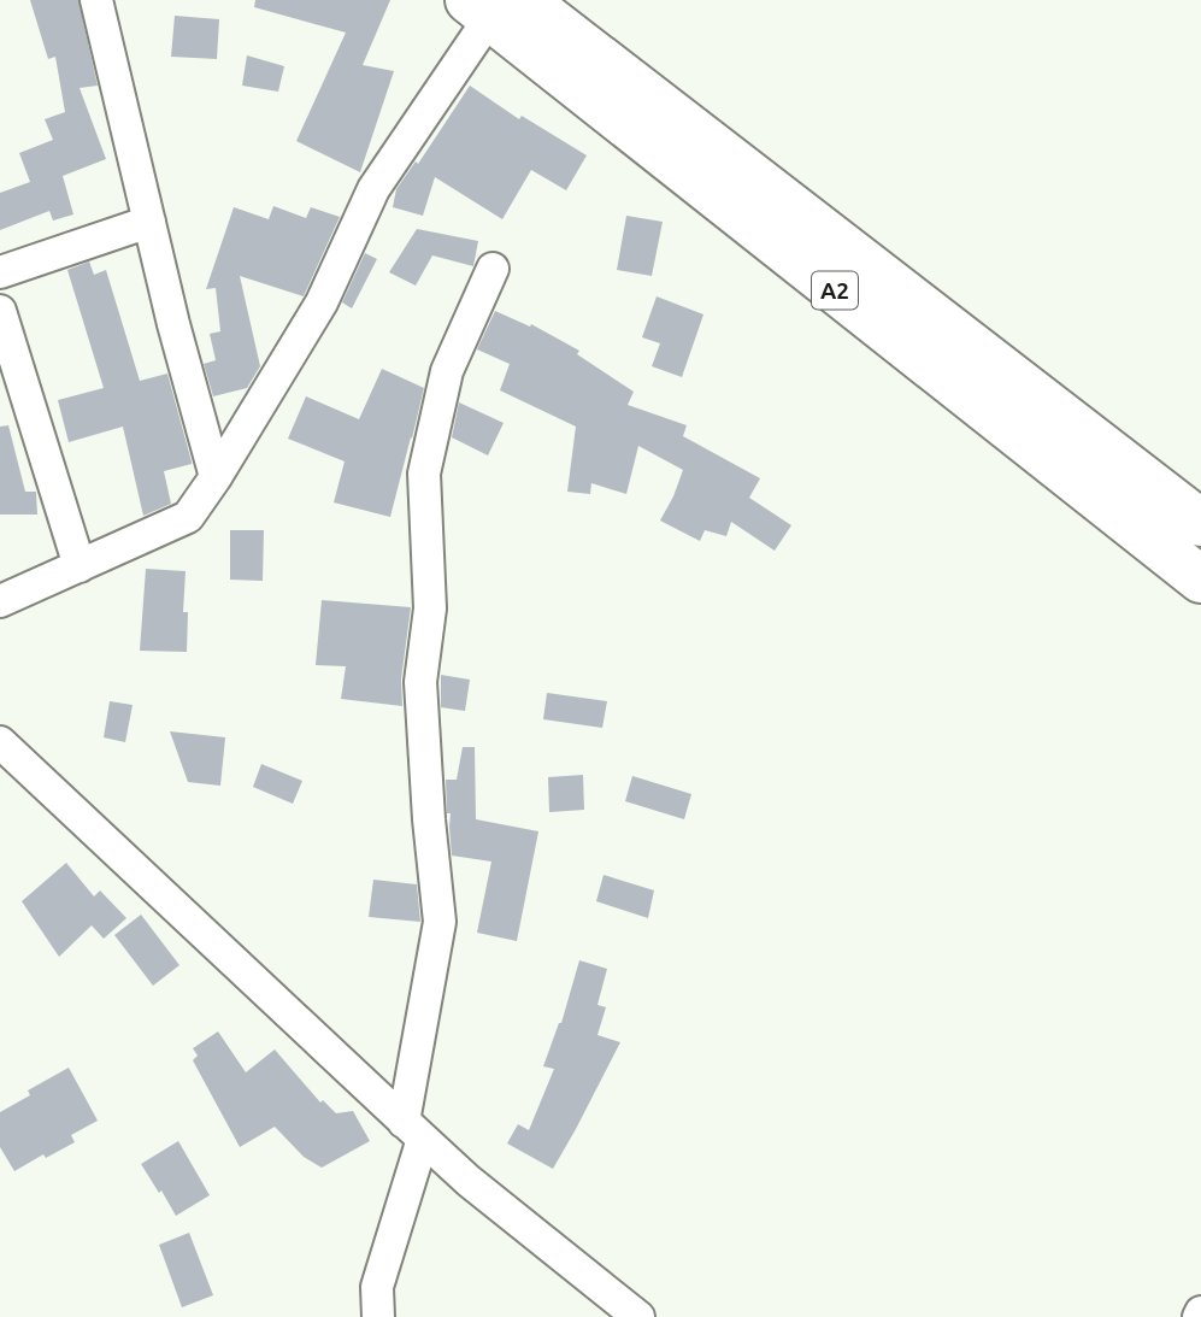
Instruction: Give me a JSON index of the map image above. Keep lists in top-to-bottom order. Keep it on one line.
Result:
{"streets":{"highway":["A2"]}}
